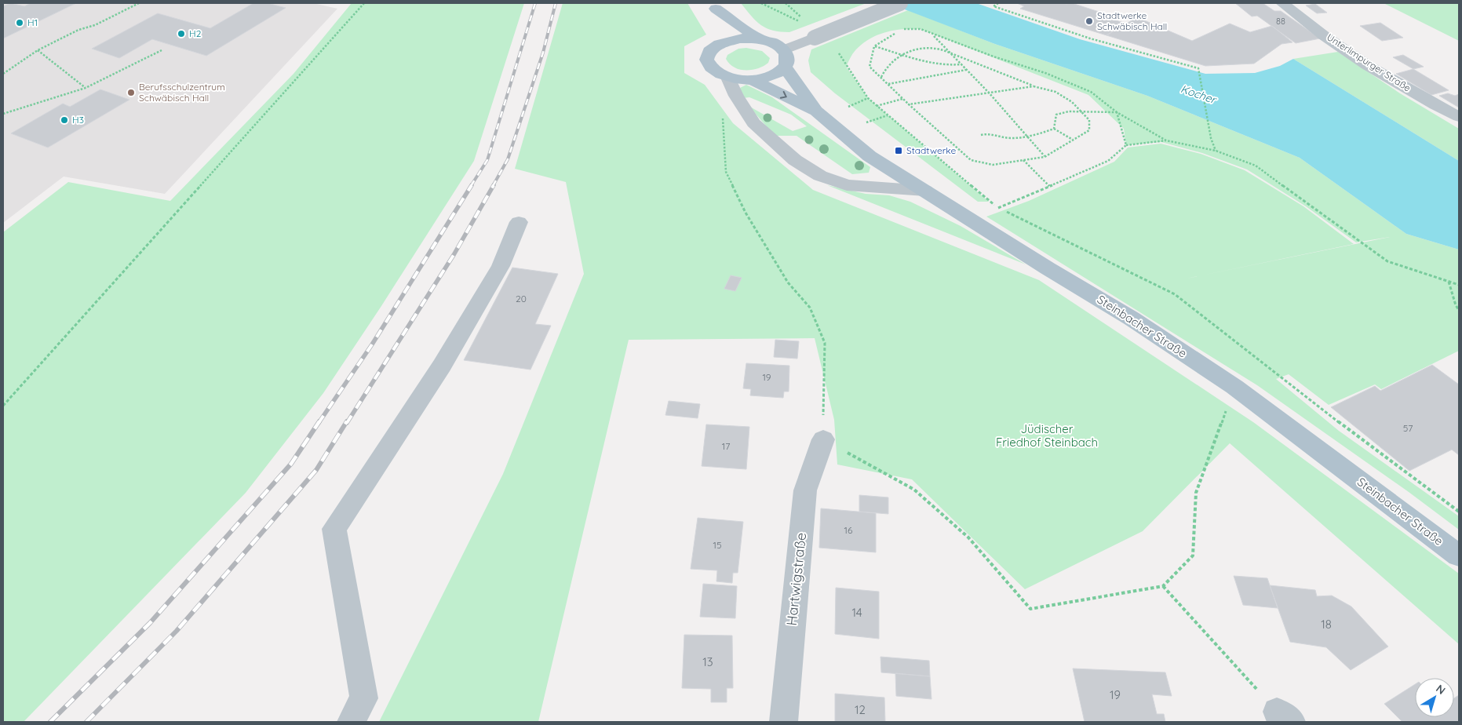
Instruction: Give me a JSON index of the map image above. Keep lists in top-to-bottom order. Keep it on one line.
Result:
{"streets":{"main road":["Steinbacher Straße"],"street":["Unterlimpurger Straße","Hartwigstraße"]},"water":["Kocher"],"parks":["Jüdischer Friedhof Steinbach"],"places":{"other":["Stadtwerke Schwäbisch Hall","H1","H2","Berufsschulzentrum Schwäbisch Hall","H3"],"transit":["Stadtwerke"]},"house_numbers":["88","20","19","57","17","16","15","14","18","13","19","12"],"north":"top right"}
